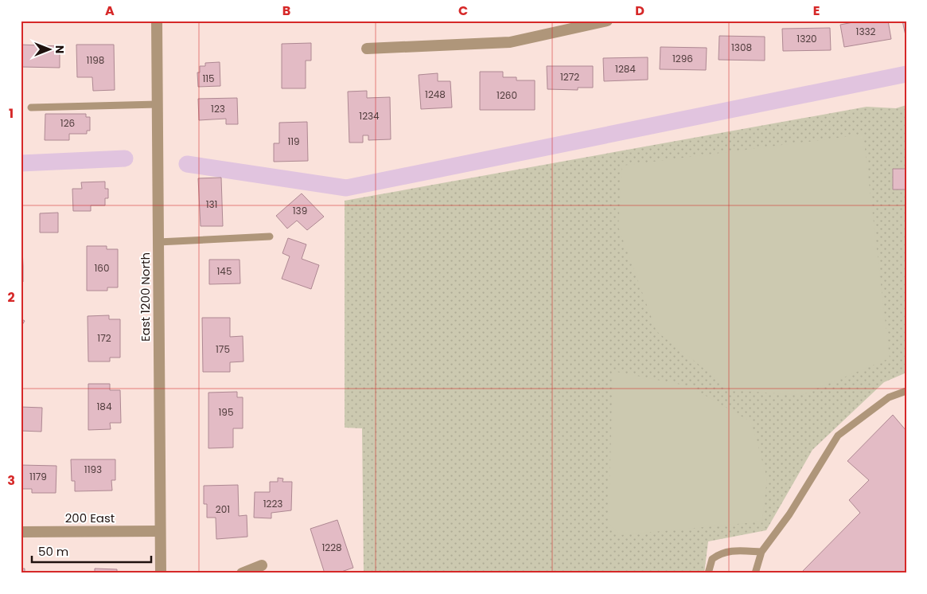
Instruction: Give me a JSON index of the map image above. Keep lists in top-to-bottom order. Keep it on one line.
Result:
{"streets":{"street":["East 1200 North","200 East"]},"crossings":[["East 1200 North","200 East"]],"house_numbers":["1332","1320","1308","1296","1198","1284","1272","115","1248","1260","123","1234","126","119","131","139","160","145","172","175","184","195","1193","1179","1223","201","1228"],"scale_bar":"50 m","north":"right","grid":{"columns":["A","B","C","D","E"],"rows":["1","2","3"]}}
